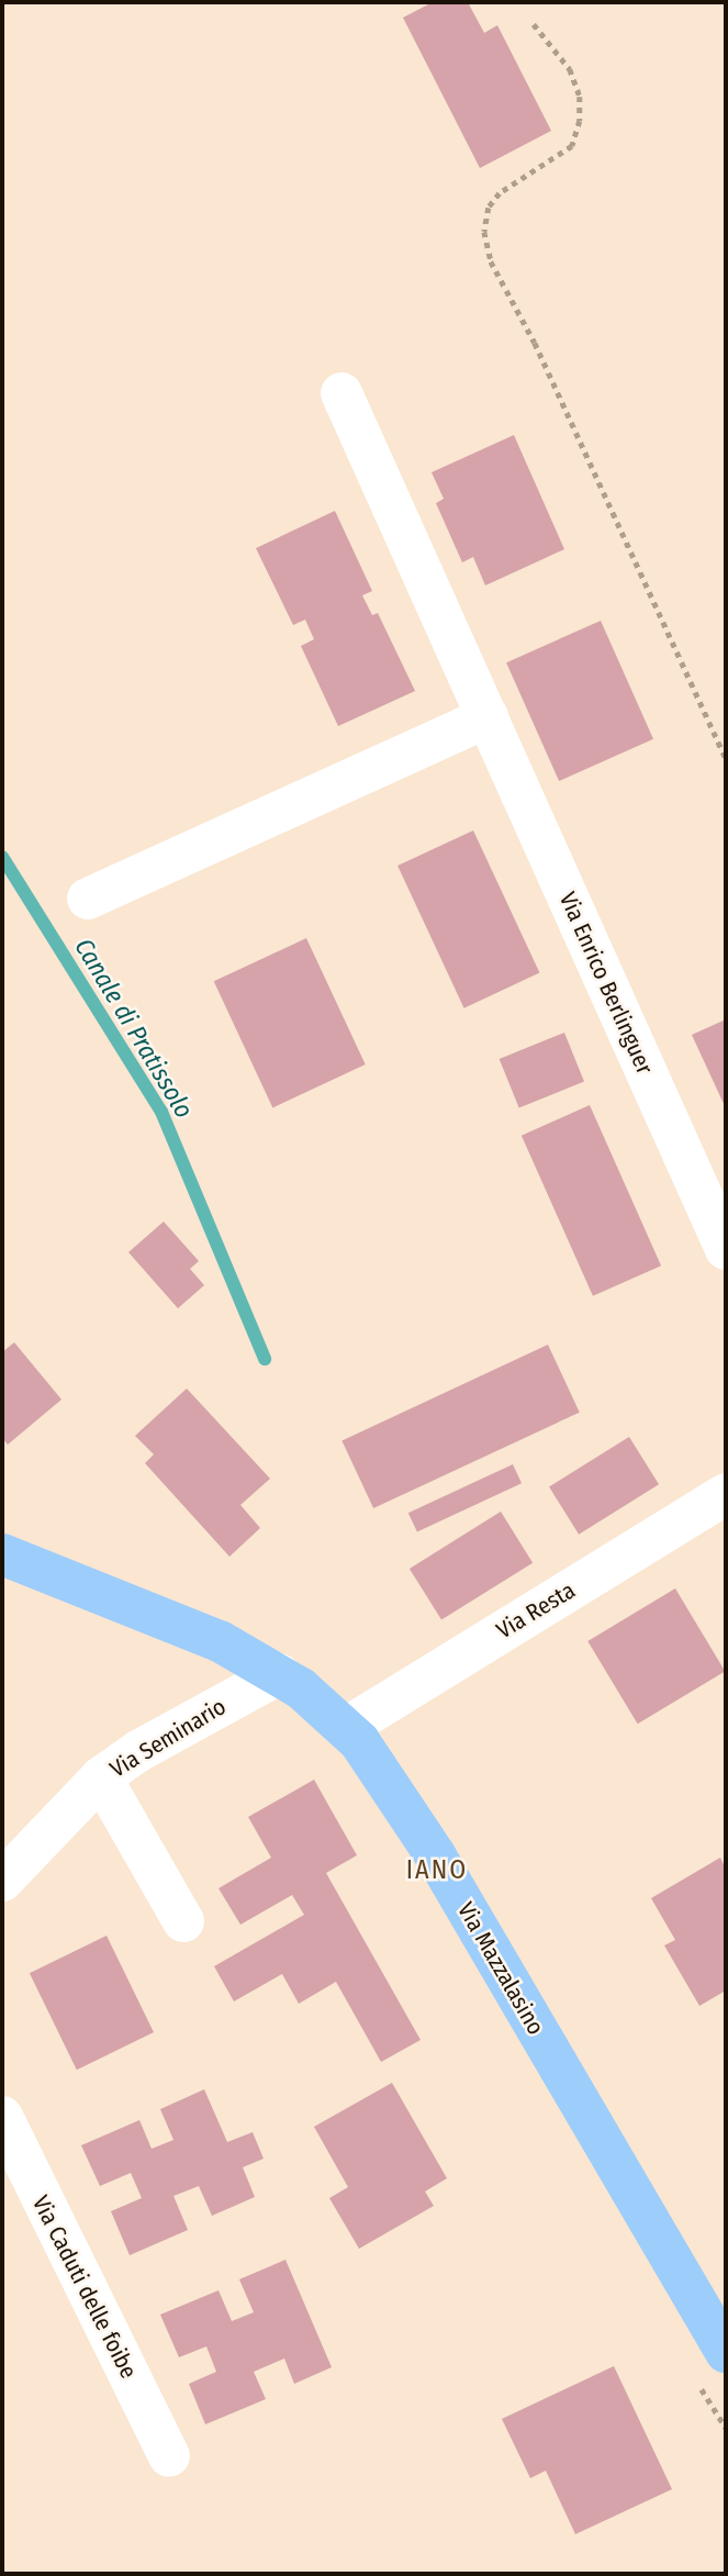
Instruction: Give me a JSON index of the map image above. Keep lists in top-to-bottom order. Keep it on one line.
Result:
{"streets":{"main road":["Via Mazzalasino"],"street":["Via Enrico Berlinguer","Via Resta","Via Seminario","Via Caduti delle foibe"]},"crossings":[["Via Resta","Via Mazzalasino"],["Via Seminario","Via Mazzalasino"]],"districts":["IANO"],"water":["Canale di Pratissolo"]}
